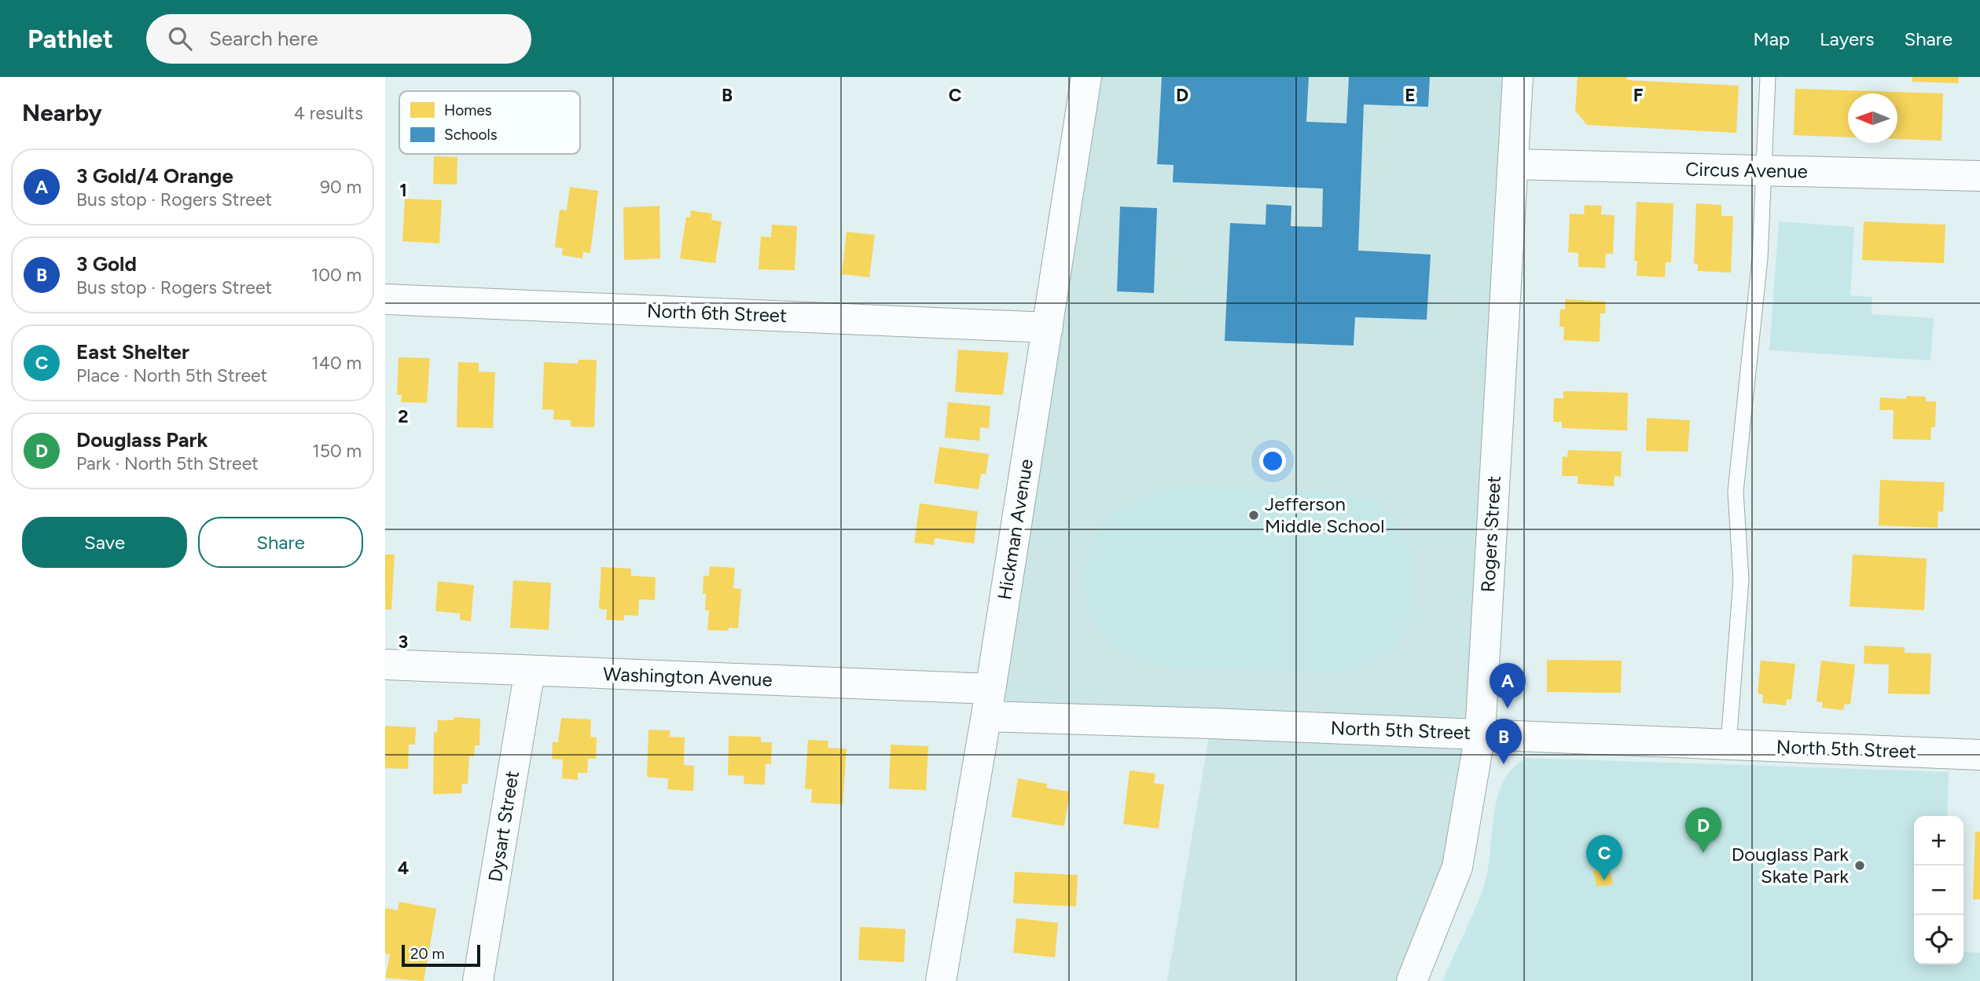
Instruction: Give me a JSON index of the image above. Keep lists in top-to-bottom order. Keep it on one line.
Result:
{"streets":{"street":["Circus Avenue","North 6th Street","Hickman Avenue","Rogers Street","Washington Avenue","North 5th Street","Dysart Street"]},"crossings":[["Circus Avenue","Rogers Street"],["North 6th Street","Hickman Avenue"],["Hickman Avenue","Washington Avenue"],["Hickman Avenue","North 5th Street"],["Rogers Street","North 5th Street"],["Washington Avenue","North 5th Street"],["Washington Avenue","Dysart Street"]],"places":["Jefferson Middle School","Douglass Park Skate Park"],"legend":["Homes","Schools"],"scale_bar":"20 m","north":"left","page":{"header":"Pathlet","search":"Search here","nav":["Map","Layers","Share"],"heading":["Nearby","4 results"],"list":[{"mark":"A","name":"3 Gold/4 Orange","note":"Bus stop · Rogers Street","value":"90 m"},{"mark":"B","name":"3 Gold","note":"Bus stop · Rogers Street","value":"100 m"},{"mark":"C","name":"East Shelter","note":"Place · North 5th Street","value":"140 m"},{"mark":"D","name":"Douglass Park","note":"Park · North 5th Street","value":"150 m"}],"buttons":["Save","Share"],"pins":["A","B","D","C"],"map_buttons":["+","−"],"scale":"20 m"},"grid":{"columns":["B","C","D","E","F"],"rows":["1","2","3","4"]}}
